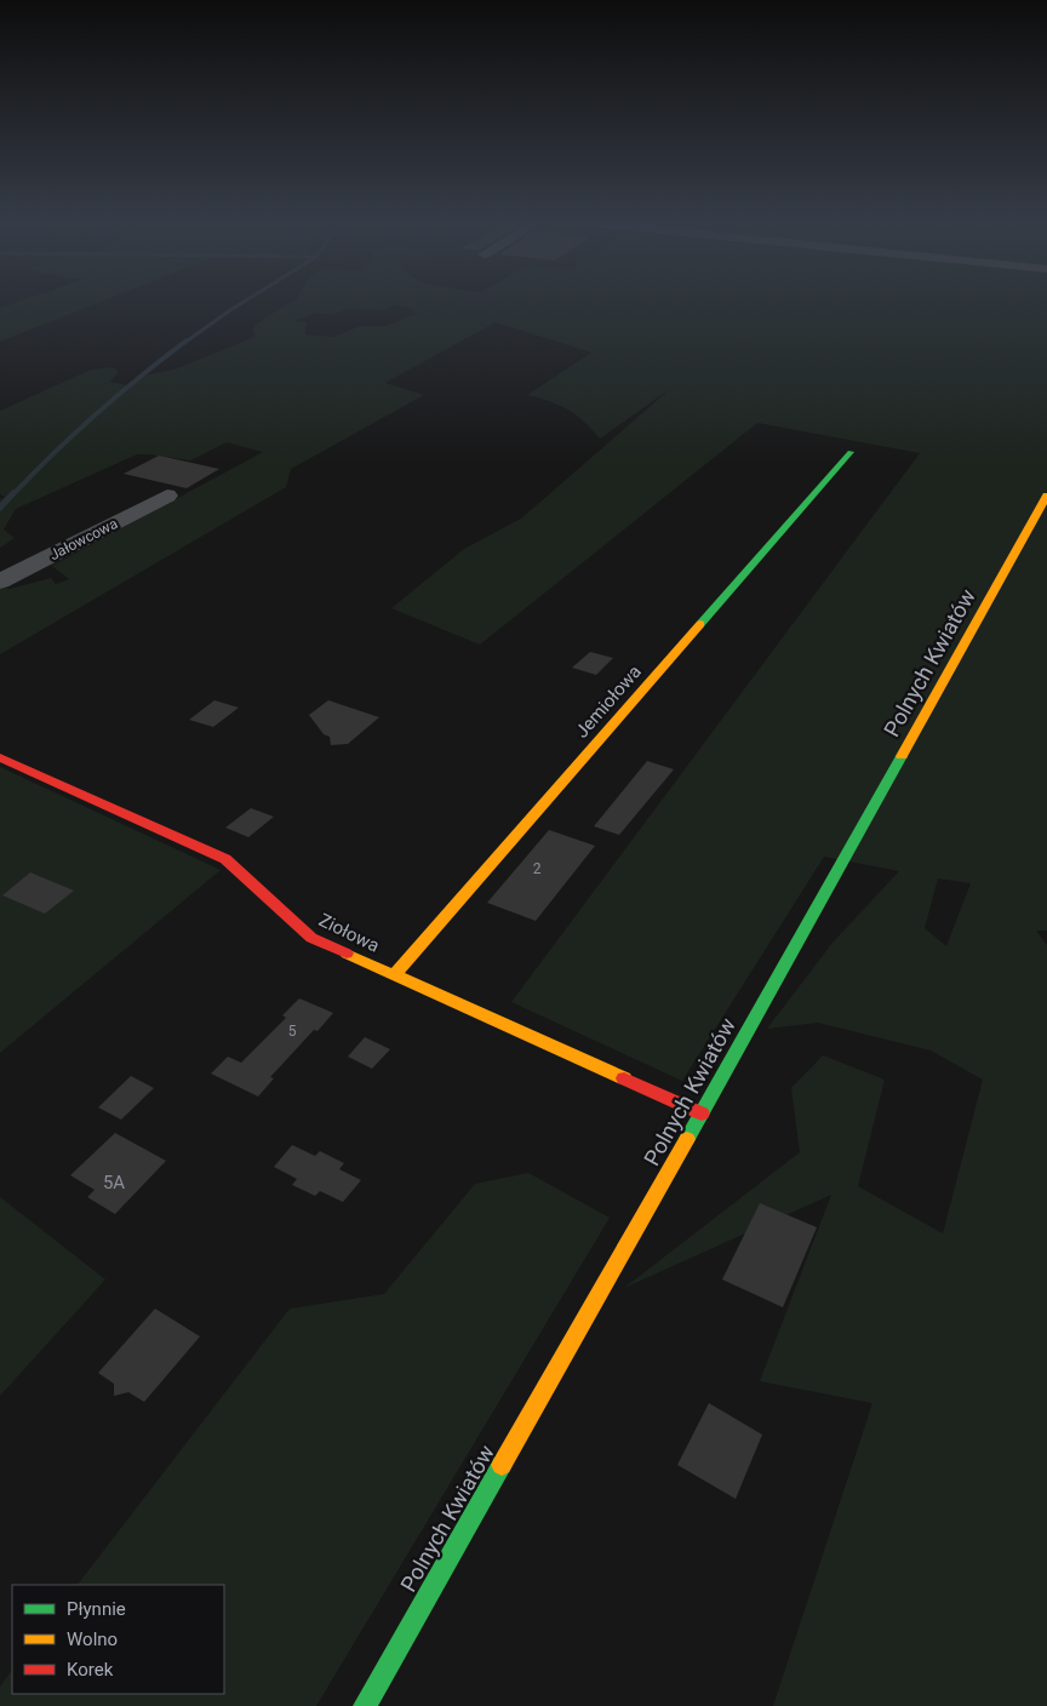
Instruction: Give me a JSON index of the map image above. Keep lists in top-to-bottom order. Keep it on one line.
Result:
{"streets":{"street":["Jałowcowa","Polnych Kwiatów","Jemiołowa","Ziołowa"]},"crossings":[["Polnych Kwiatów","Ziołowa"],["Jemiołowa","Ziołowa"]],"house_numbers":["2","5","5A"],"legend":["Płynnie","Wolno","Korek"]}
